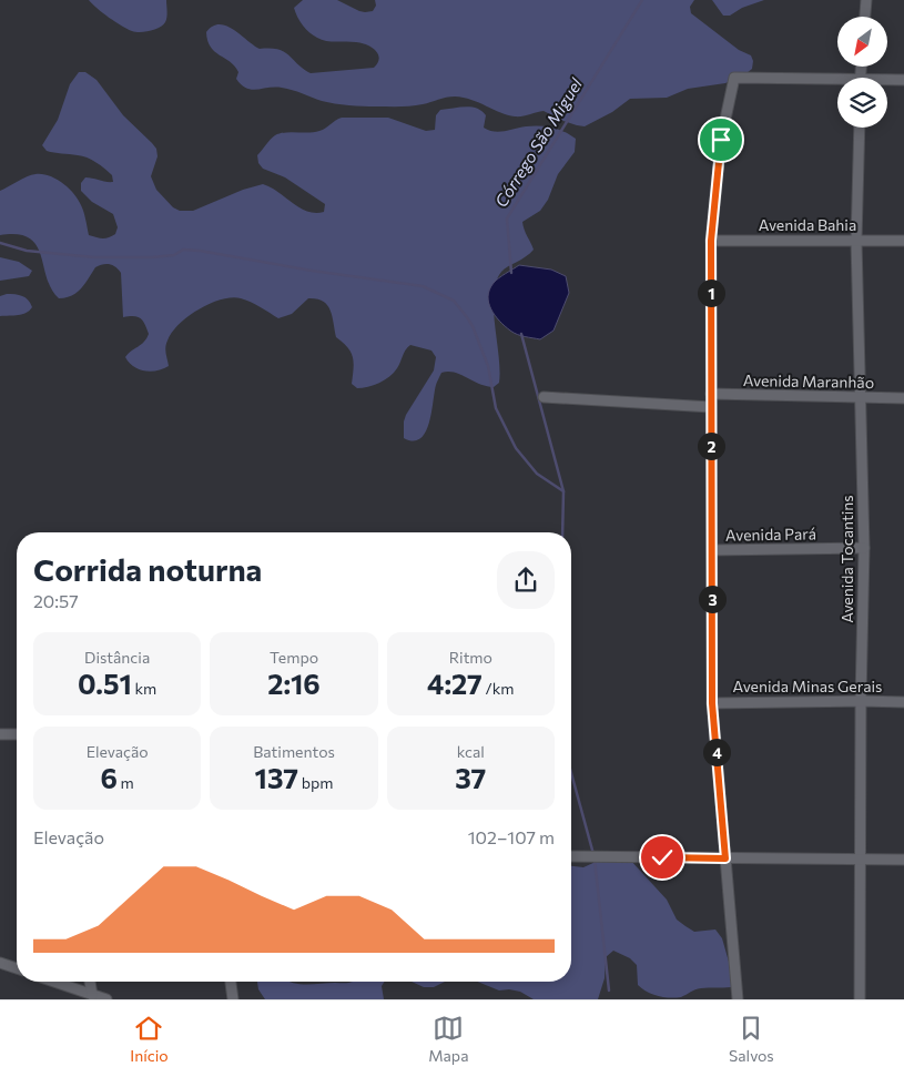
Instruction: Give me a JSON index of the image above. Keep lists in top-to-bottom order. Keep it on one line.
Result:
{"streets":{"street":["Avenida Bahia","Avenida Maranhão","Avenida Pará","Avenida Tocantins","Avenida Minas Gerais"]},"crossings":[["Avenida Bahia","Avenida Tocantins"],["Avenida Maranhão","Avenida Tocantins"],["Avenida Pará","Avenida Tocantins"],["Avenida Tocantins","Avenida Minas Gerais"]],"water":["Córrego São Miguel"],"north":"bottom left","page":{"pins":["1","2","3","4"],"heading":["Corrida noturna","20:57"],"stats":[["Distância","0.51 km"],["Tempo","2:16"],["Ritmo","4:27 /km"],["Elevação","6 m"],["Batimentos","137 bpm"],["kcal","37"]],"chart":["Elevação","102–107 m"],"tabs":["Início","Mapa","Salvos"]}}
